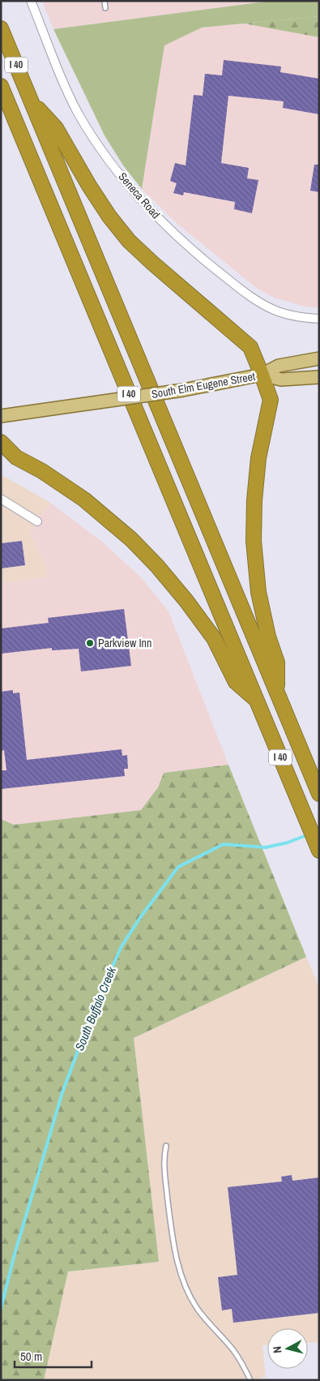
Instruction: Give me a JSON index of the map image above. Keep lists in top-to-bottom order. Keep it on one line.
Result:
{"streets":{"highway":["I 40"],"main road":["South Elm Eugene Street"],"street":["Seneca Road"]},"water":["South Buffalo Creek"],"places":["Parkview Inn"],"scale_bar":"50 m","north":"left"}
